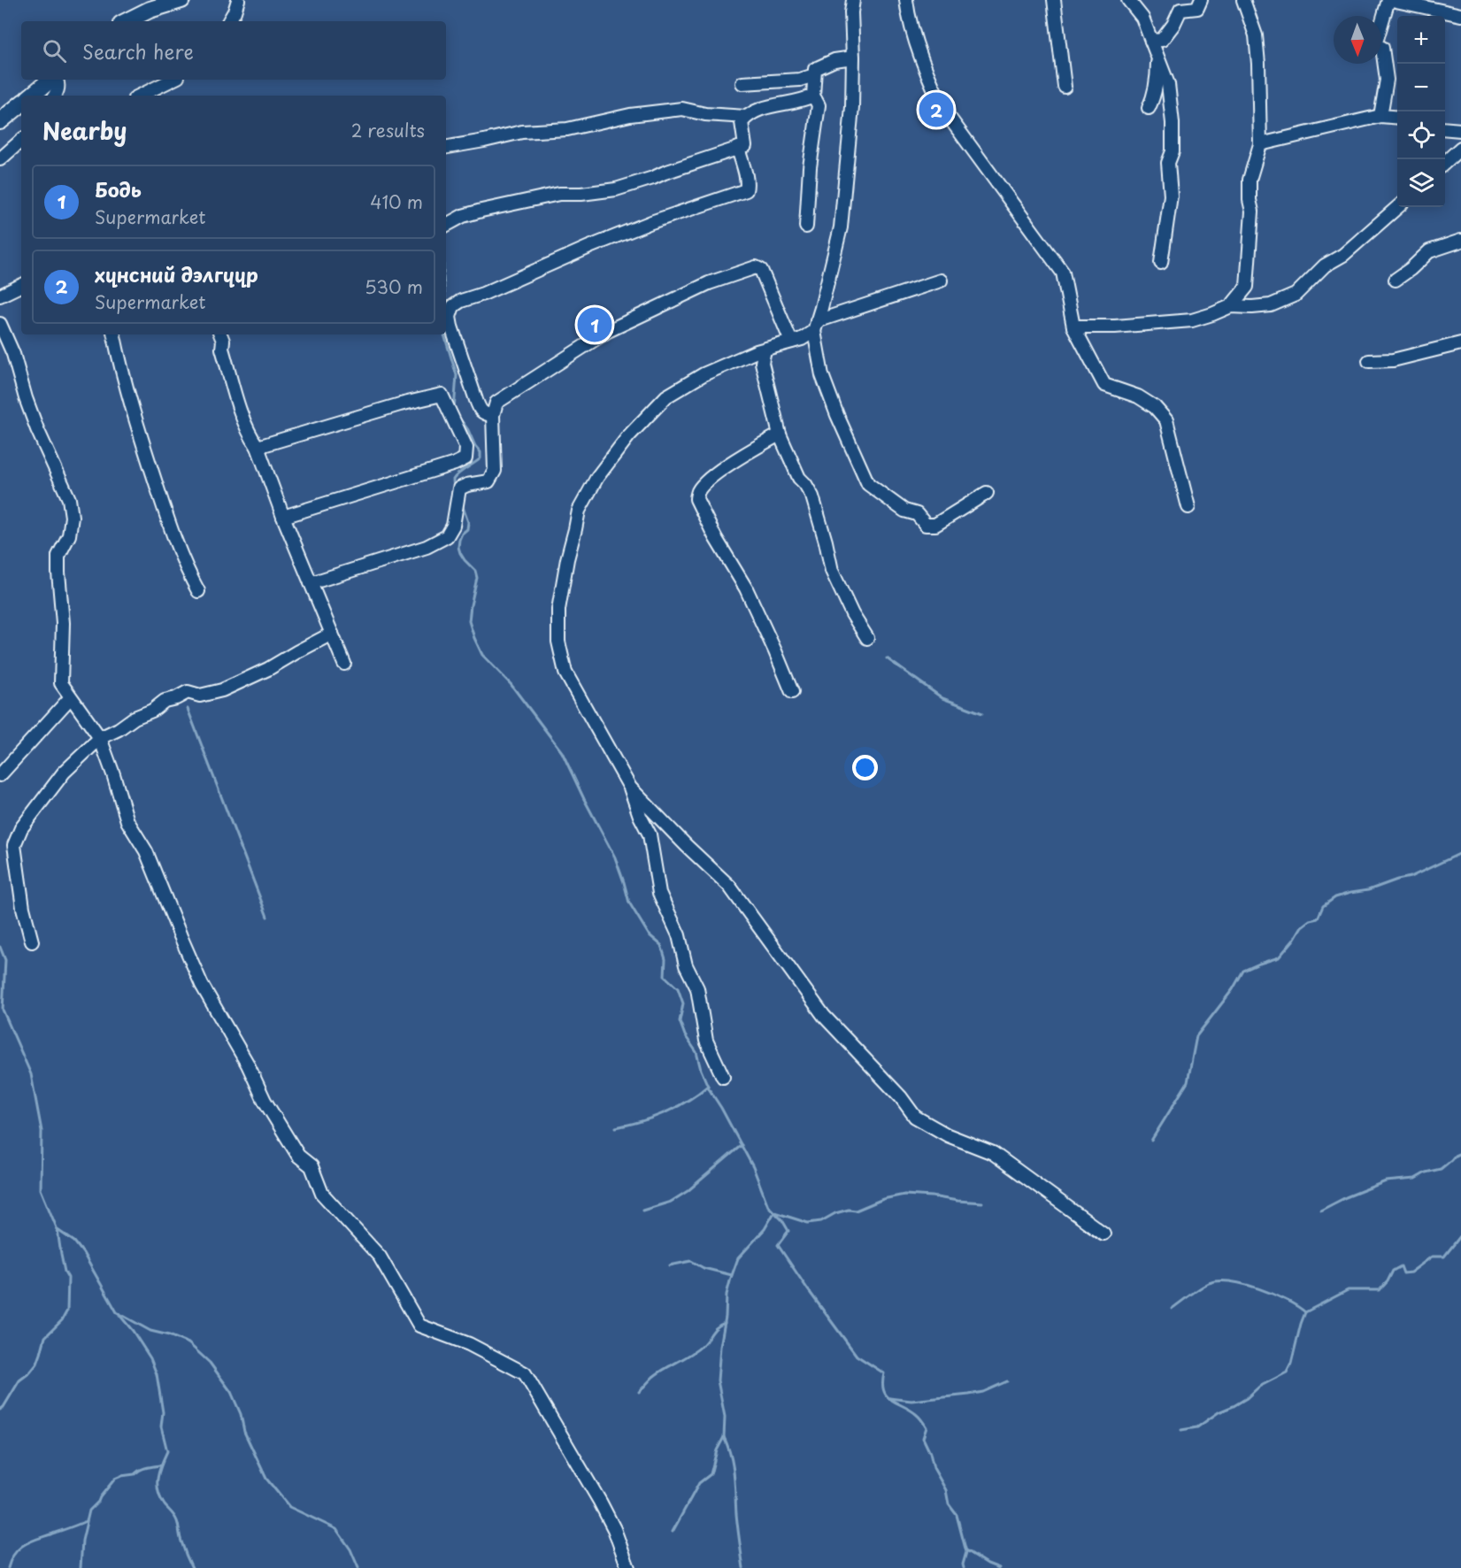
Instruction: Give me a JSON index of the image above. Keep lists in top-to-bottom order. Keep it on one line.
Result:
{"north":"bottom","page":{"map_buttons":["+","−"],"search":"Search here","pins":["2","1"],"heading":["Nearby","2 results"],"list":[{"mark":"1","name":"Бодь","note":"Supermarket","value":"410 m"},{"mark":"2","name":"хүнсний дэлгүүр","note":"Supermarket","value":"530 m"}]}}
